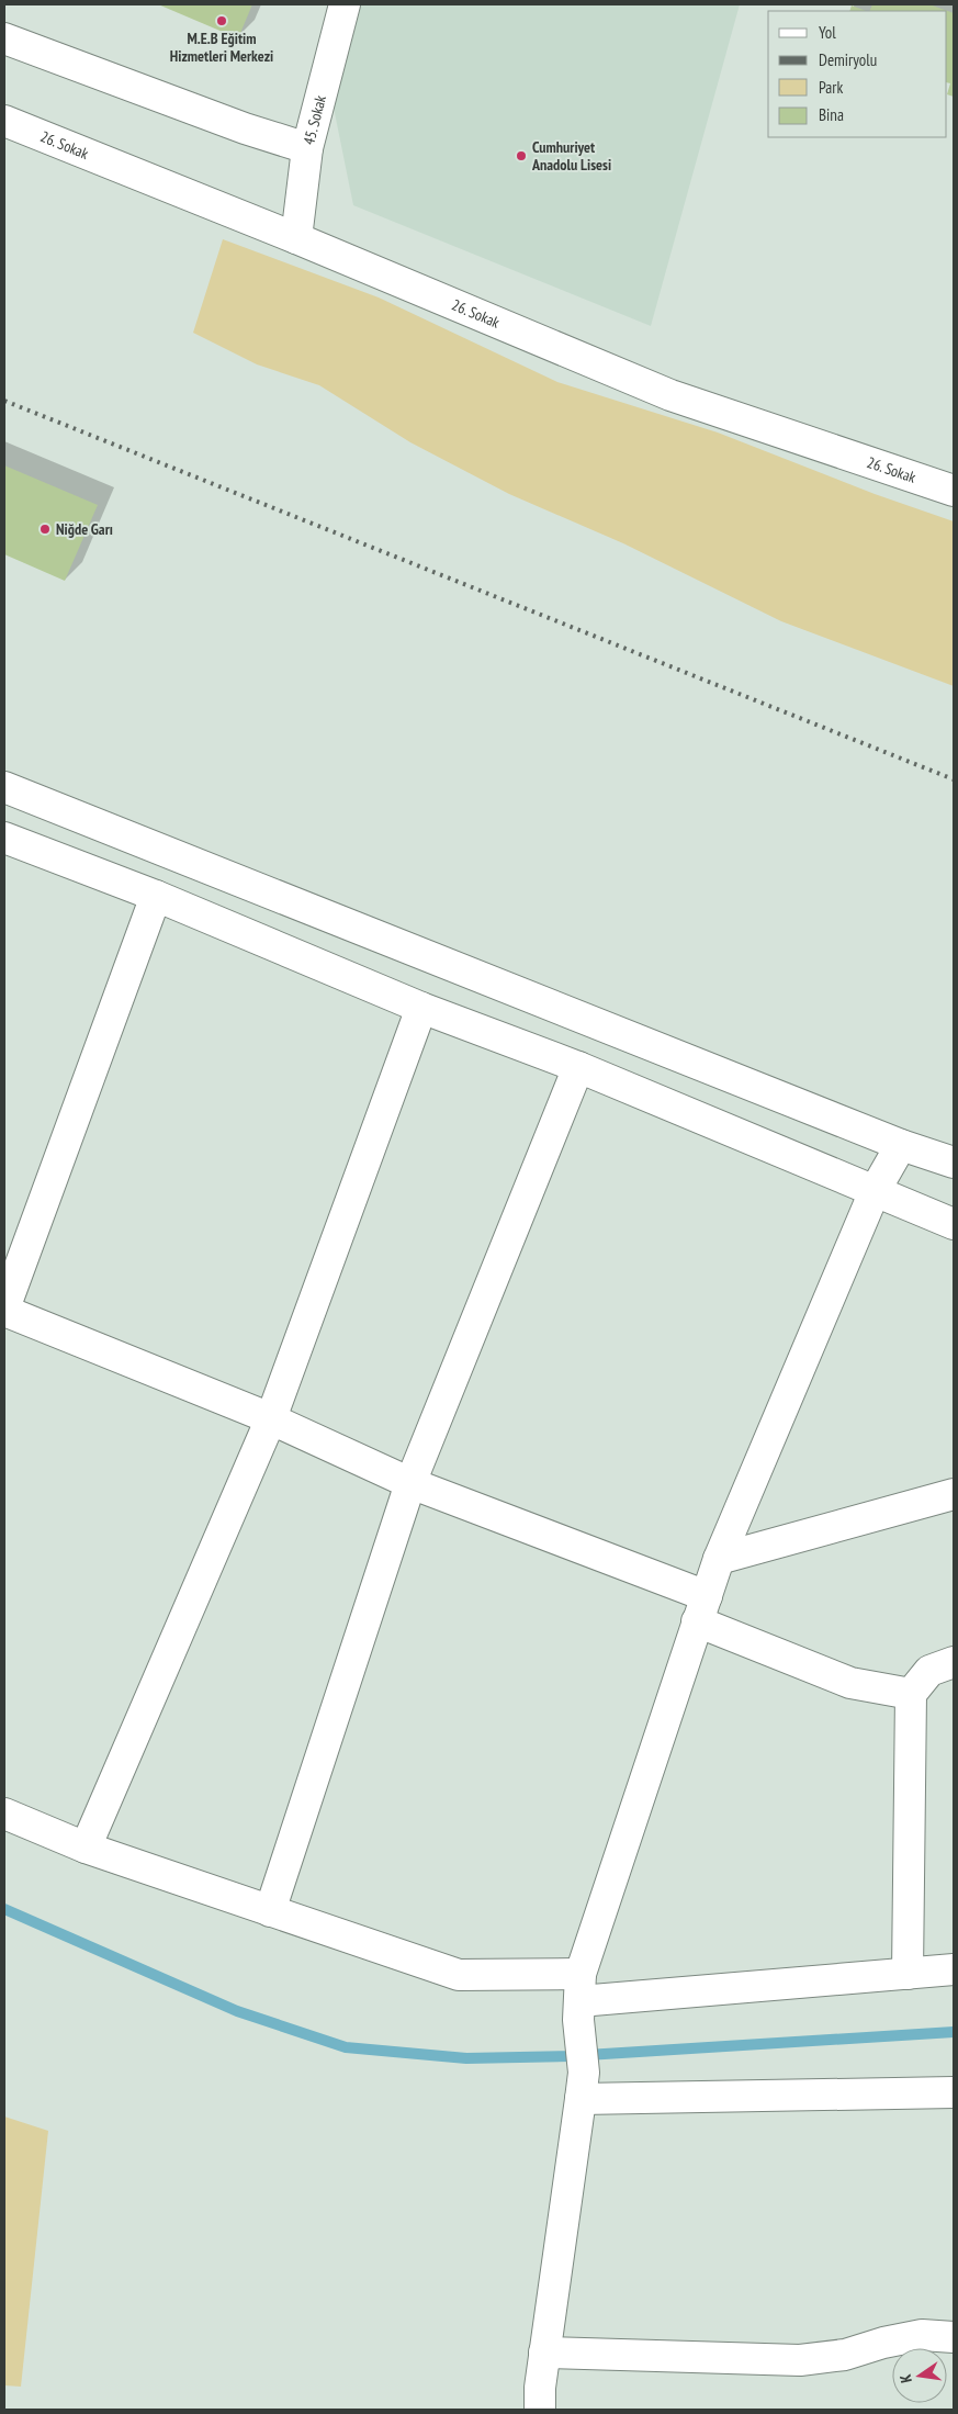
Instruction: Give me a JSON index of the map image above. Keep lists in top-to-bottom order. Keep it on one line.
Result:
{"streets":{"street":["45. Sokak","26. Sokak"]},"crossings":[["45. Sokak","26. Sokak"]],"places":["M.E.B Eğitim Hizmetleri Merkezi","Cumhuriyet Anadolu Lisesi","Niğde Garı"],"legend":["Yol","Demiryolu","Park","Bina"],"north":"left"}
